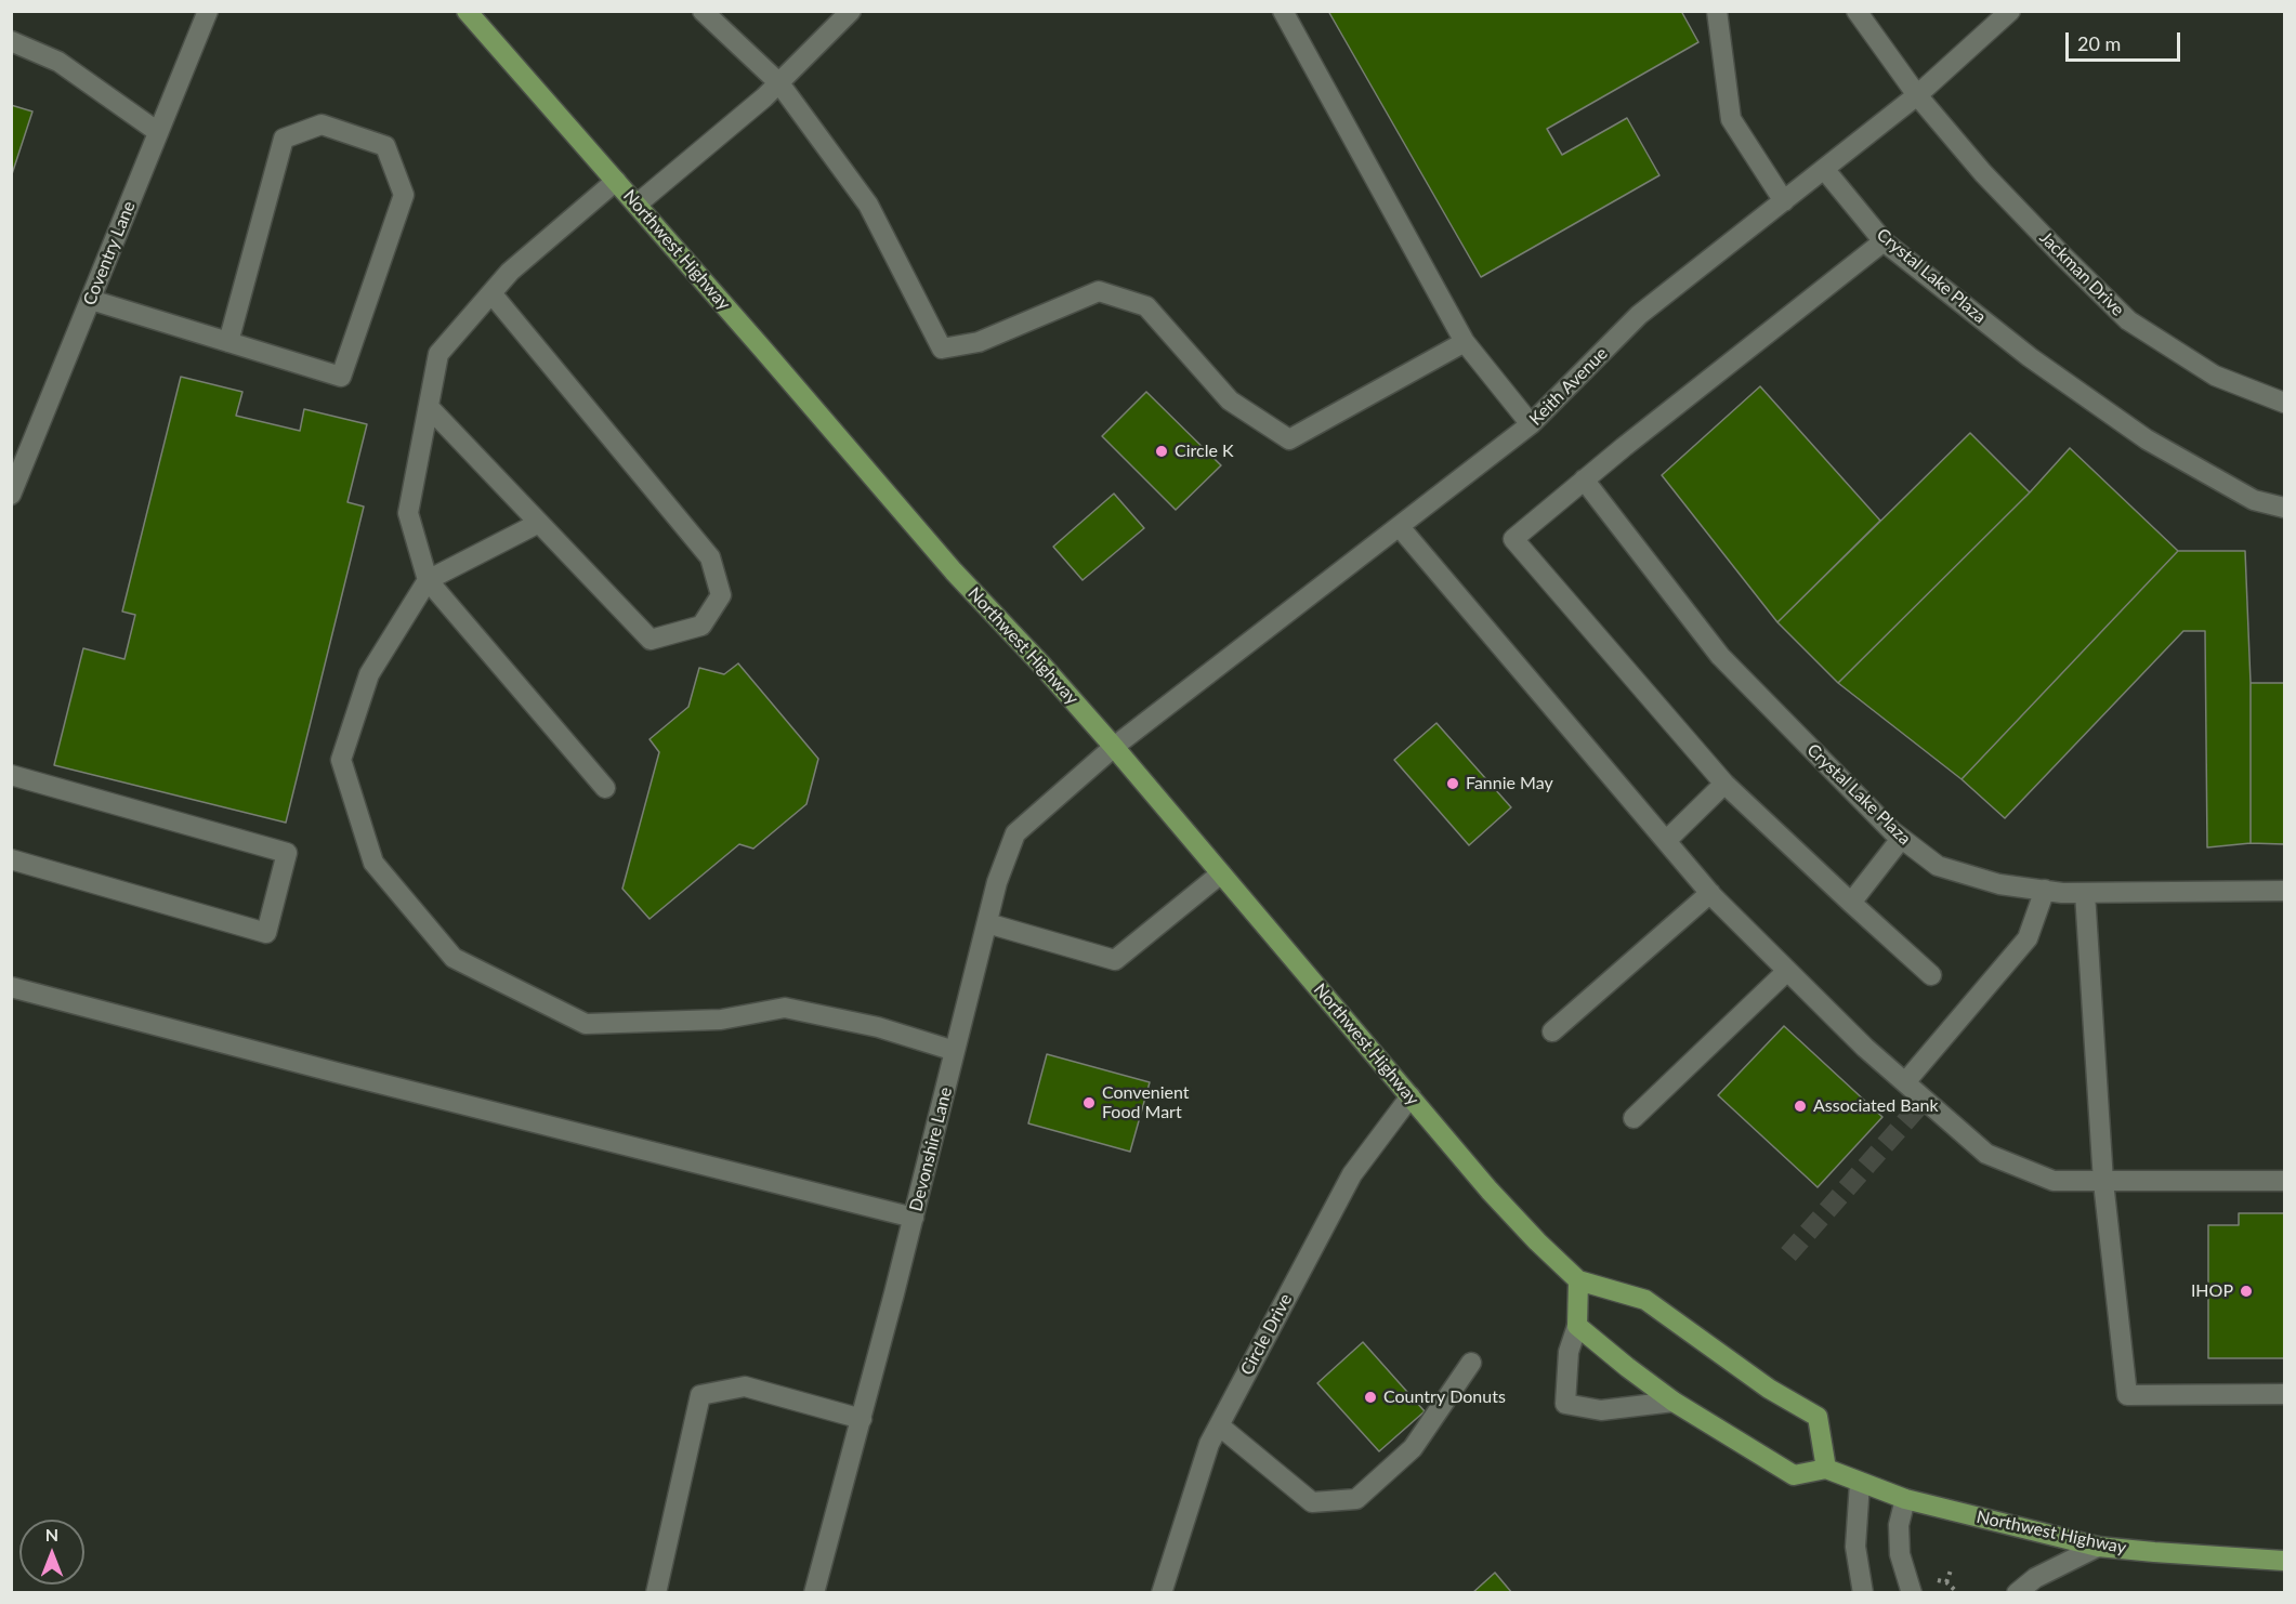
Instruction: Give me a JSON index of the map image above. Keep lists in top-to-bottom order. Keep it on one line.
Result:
{"streets":{"main road":["Northwest Highway"],"street":["Coventry Lane","Jackman Drive","Crystal Lake Plaza","Keith Avenue","Devonshire Lane","Circle Drive"]},"crossings":[["Northwest Highway","Keith Avenue"],["Northwest Highway","Devonshire Lane"],["Northwest Highway","Circle Drive"],["Jackman Drive","Keith Avenue"],["Crystal Lake Plaza","Keith Avenue"],["Keith Avenue","Devonshire Lane"]],"places":["Circle K","Fannie May","Convenient Food Mart","Associated Bank","IHOP","Country Donuts"],"scale_bar":"20 m","north":"top"}
